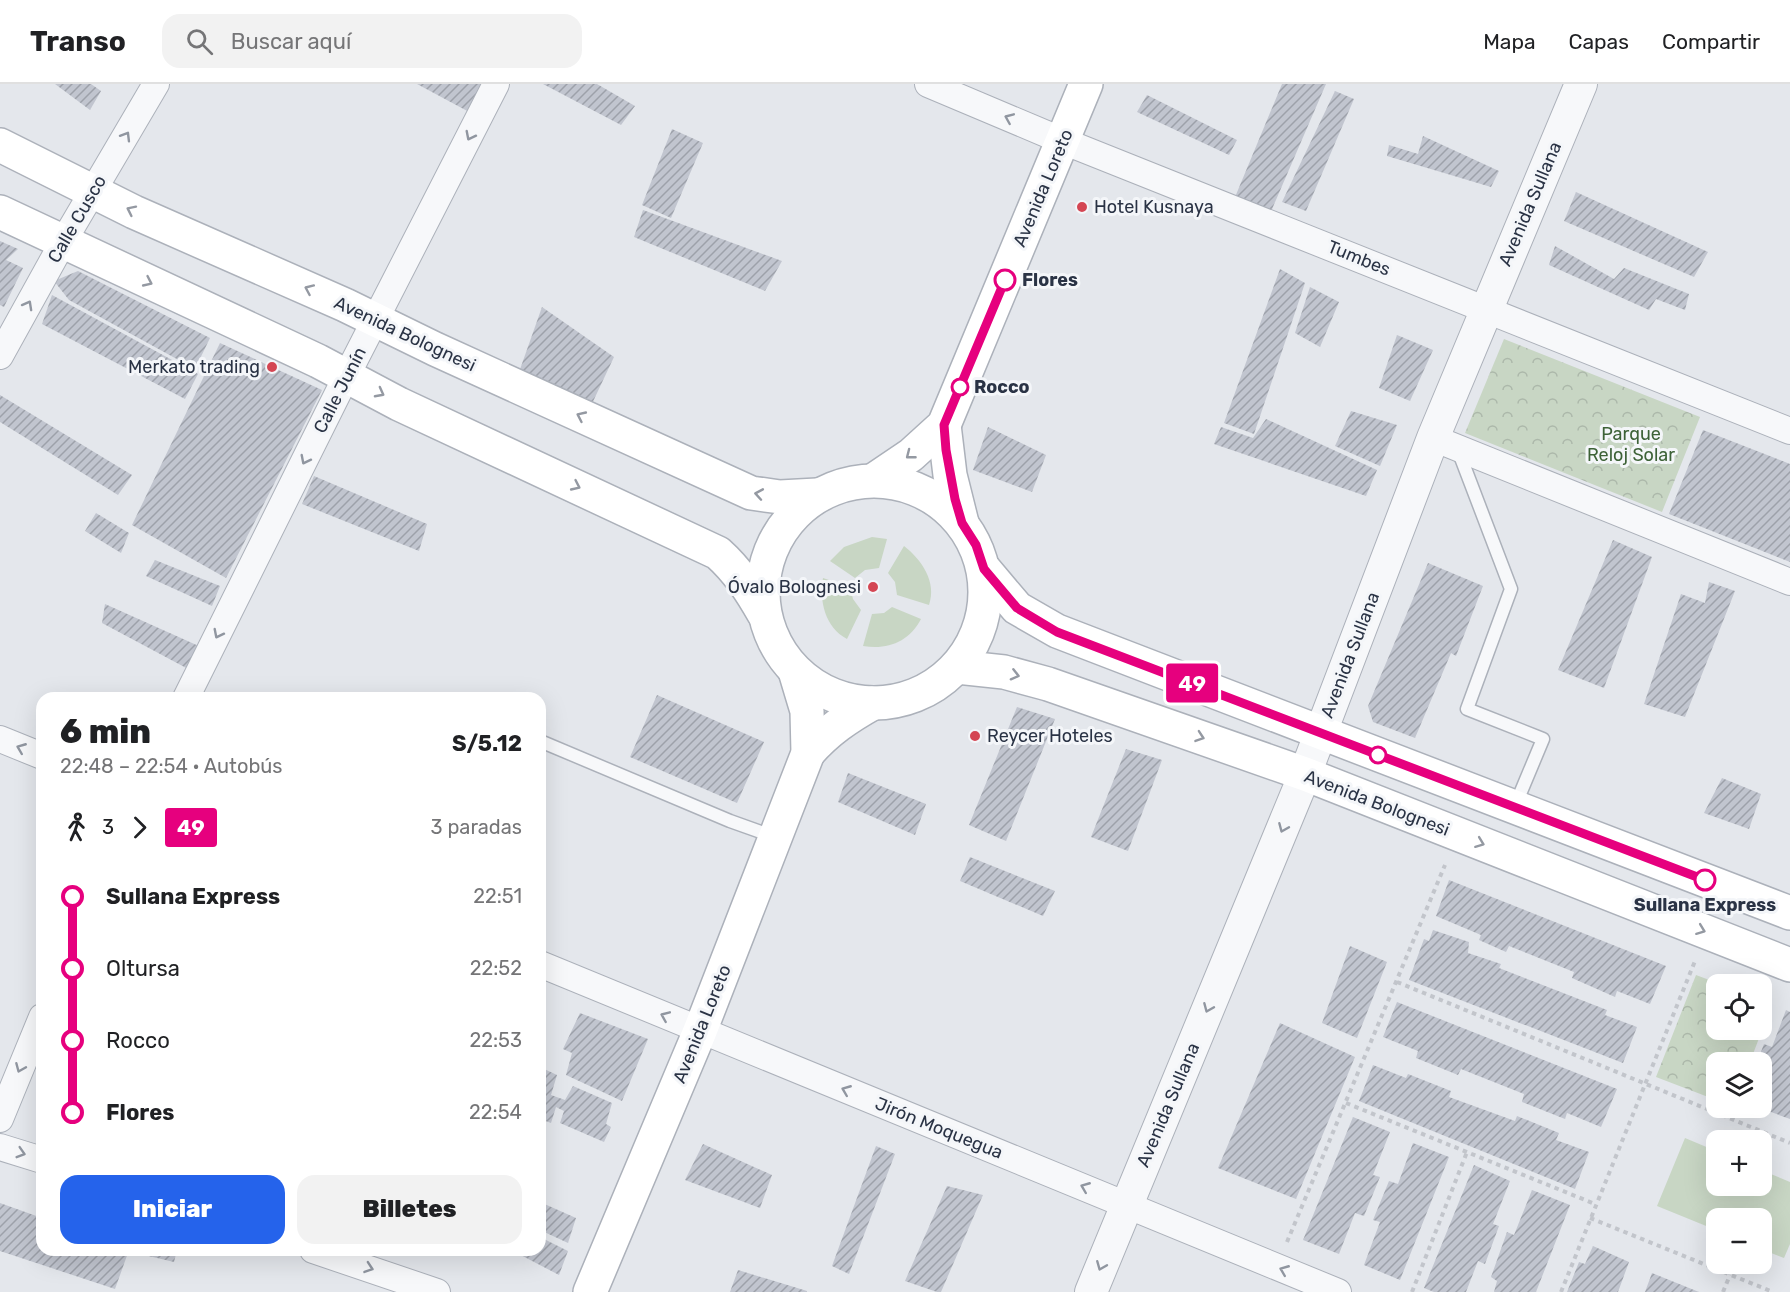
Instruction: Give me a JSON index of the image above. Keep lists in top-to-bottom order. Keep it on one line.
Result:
{"streets":{"main road":["Avenida Loreto","Avenida Bolognesi"],"street":["Avenida Sullana","Calle Cusco","Tumbes","Calle Junín","Jirón Moquegua"]},"crossings":[["Avenida Loreto","Tumbes"],["Avenida Loreto","Jirón Moquegua"],["Avenida Sullana","Tumbes"],["Avenida Sullana","Avenida Bolognesi"],["Avenida Sullana","Jirón Moquegua"],["Calle Cusco","Avenida Bolognesi"],["Avenida Bolognesi","Calle Junín"]],"one_way":["Avenida Sullana","Calle Cusco","Calle Junín","Jirón Moquegua"],"parks":["Parque Reloj Solar"],"places":["Hotel Kusnaya","Flores","Merkato trading","Rocco","Óvalo Bolognesi","Reycer Hoteles","Sullana Express"],"lines":["bus line 49"],"page":{"header":"Transo","search":"Buscar aquí","nav":["Mapa","Capas","Compartir"],"on_map":"49","heading":["6 min","22:48 – 22:54 · Autobús","S/5.12"],"legs":["3","49","3 paradas"],"list":[{"name":"Sullana Express","value":"22:51"},{"name":"Oltursa","value":"22:52"},{"name":"Rocco","value":"22:53"},{"name":"Flores","value":"22:54"}],"map_buttons":["+","−"],"buttons":["Iniciar","Billetes"]}}
